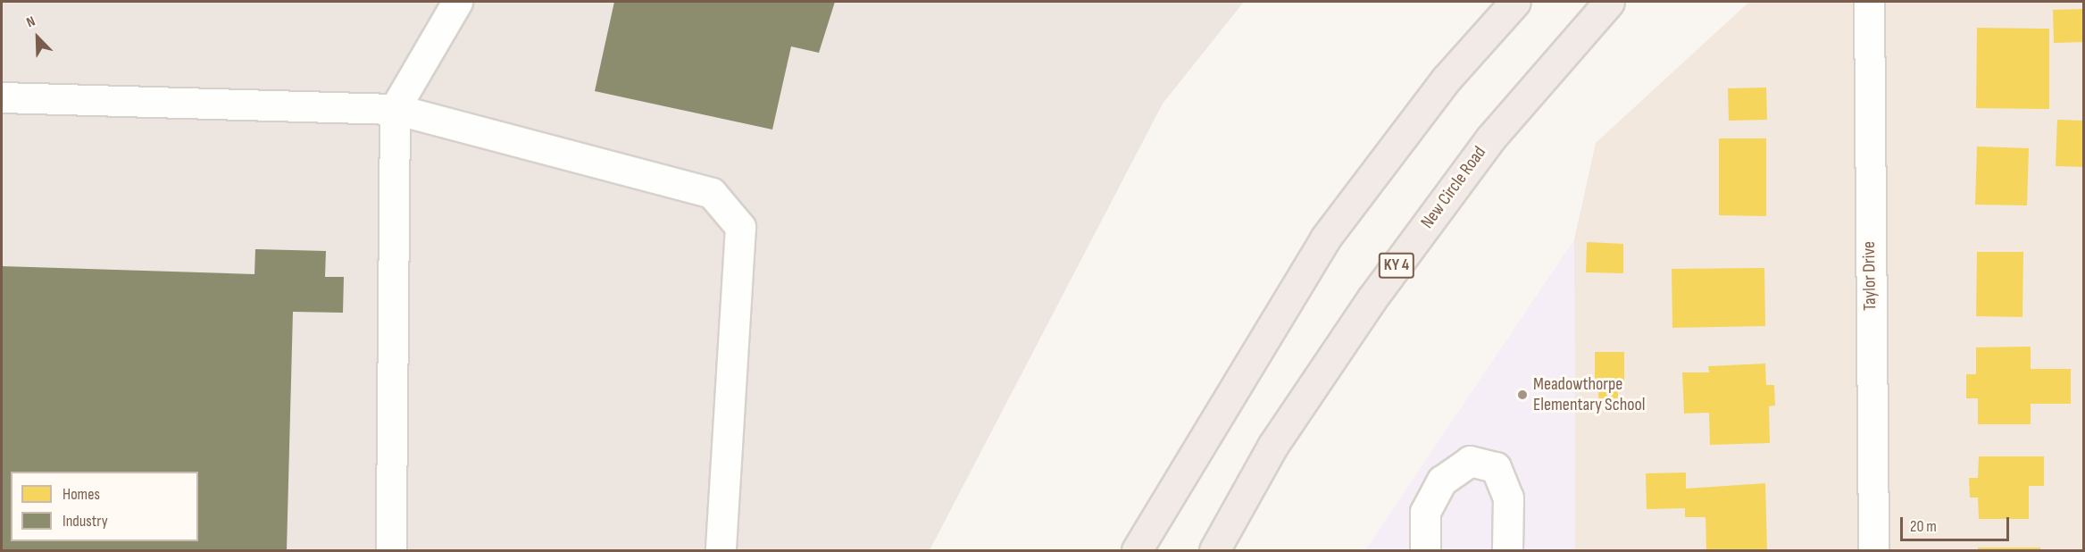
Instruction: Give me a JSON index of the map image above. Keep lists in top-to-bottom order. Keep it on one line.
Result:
{"streets":{"highway":["New Circle Road","KY 4"],"street":["Taylor Drive"]},"places":["Meadowthorpe Elementary School"],"legend":["Homes","Industry"],"scale_bar":"20 m","north":"top left"}
